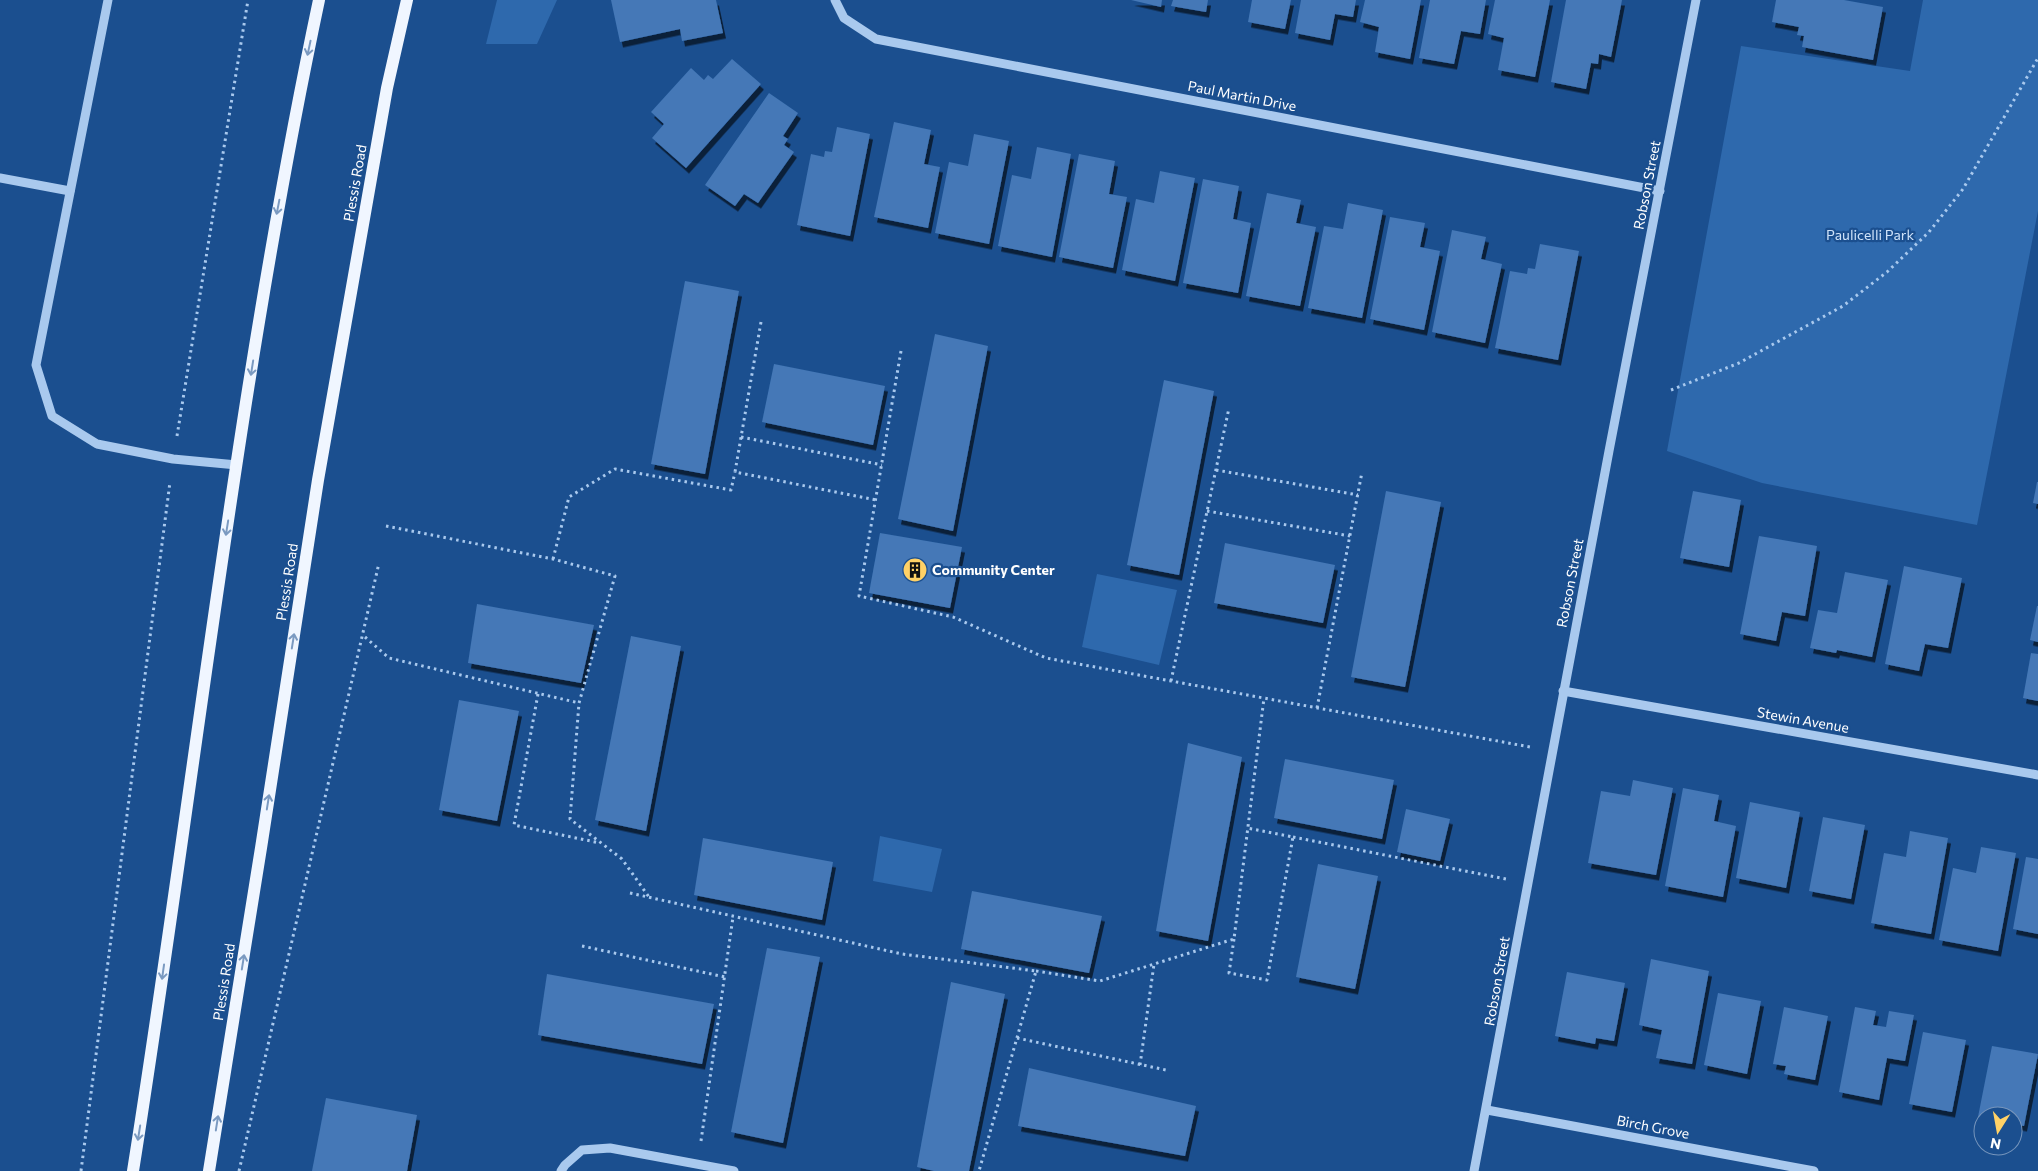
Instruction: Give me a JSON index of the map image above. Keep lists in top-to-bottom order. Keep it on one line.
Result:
{"streets":{"main road":["Plessis Road"],"street":["Paul Martin Drive","Robson Street","Stewin Avenue","Birch Grove"]},"crossings":[["Paul Martin Drive","Robson Street"],["Robson Street","Stewin Avenue"],["Robson Street","Birch Grove"]],"parks":["Paulicelli Park"],"places":{"building":["Community Center"]},"north":"bottom"}
